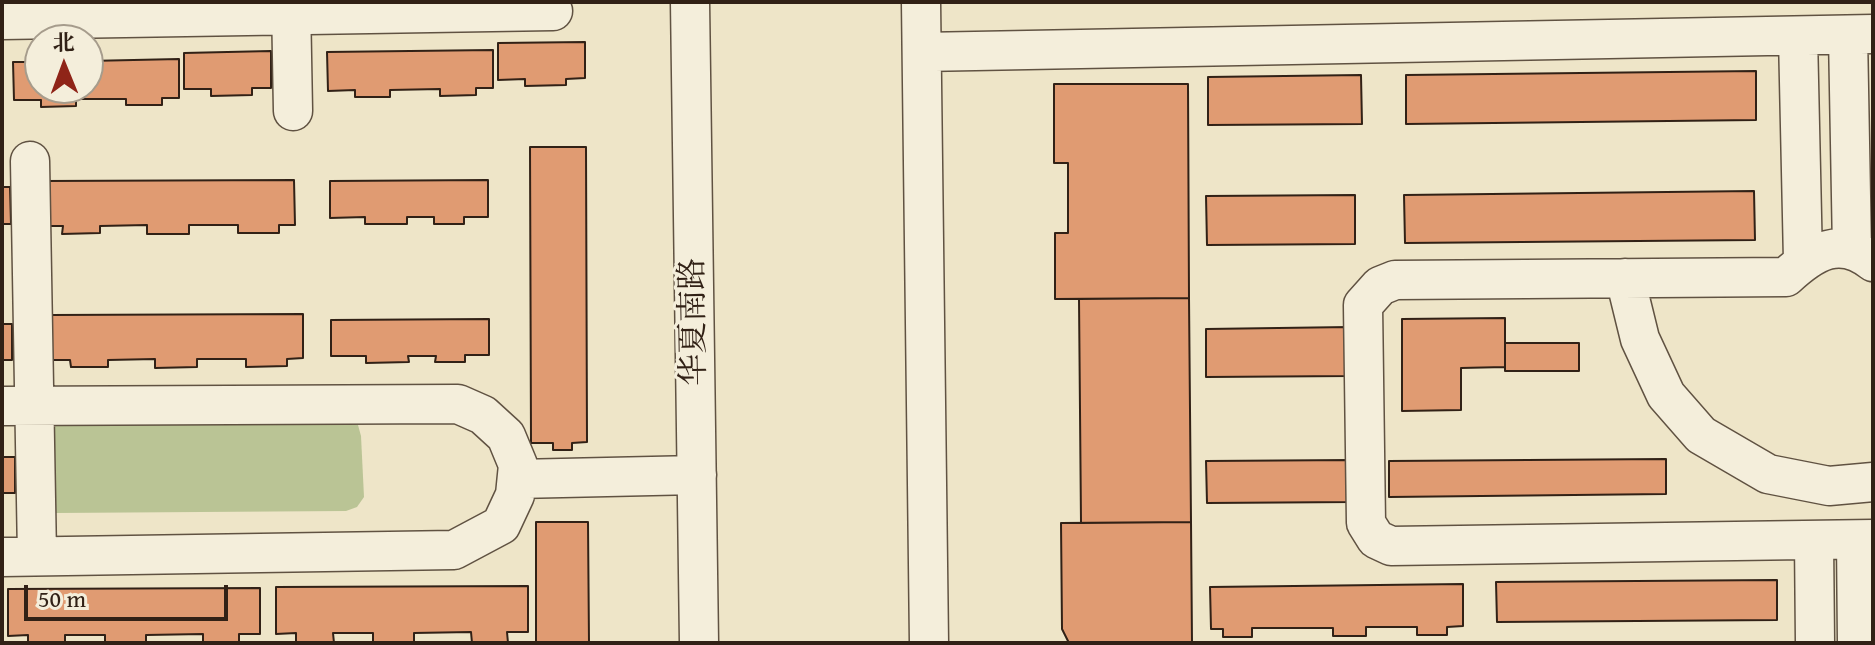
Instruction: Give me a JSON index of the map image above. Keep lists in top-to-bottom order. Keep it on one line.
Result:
{"streets":{"street":["华夏南路"]},"scale_bar":"50 m","north":"top"}
